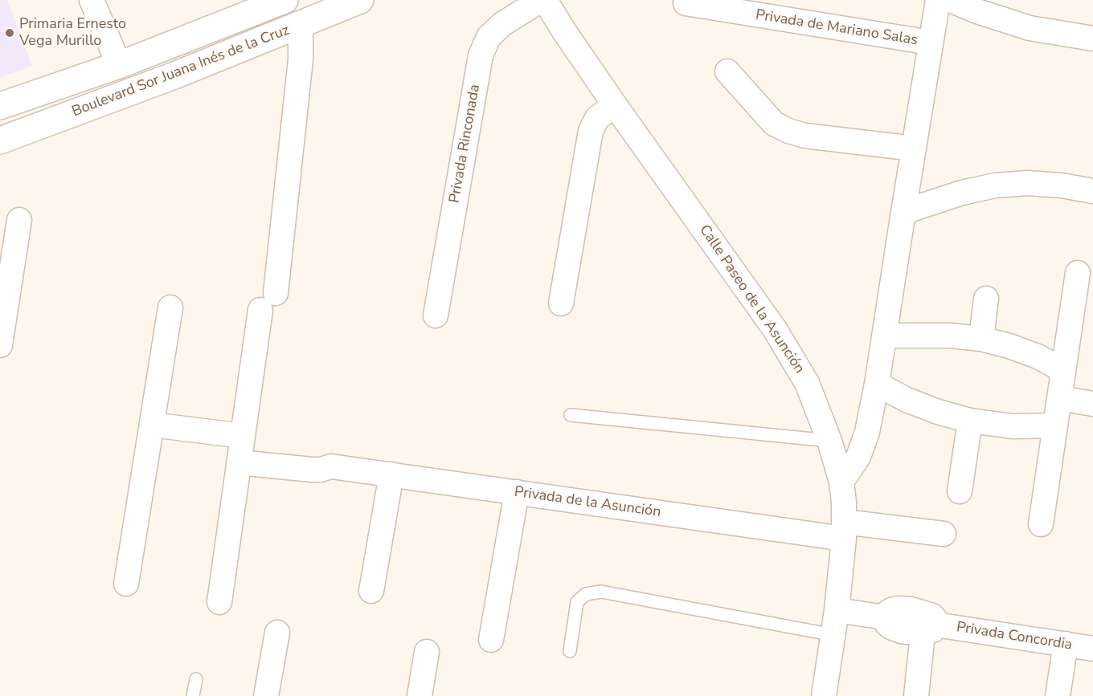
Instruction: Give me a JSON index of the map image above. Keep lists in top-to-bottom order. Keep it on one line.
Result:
{"streets":{"main road":["Boulevard Sor Juana Inés de la Cruz"],"street":["Privada de Mariano Salas","Privada Rinconada","Calle Paseo de la Asunción","Privada de la Asunción","Privada Concordia"]},"crossings":[["Calle Paseo de la Asunción","Privada de la Asunción"],["Calle Paseo de la Asunción","Privada Concordia"]],"places":["Primaria Ernesto Vega Murillo"]}
